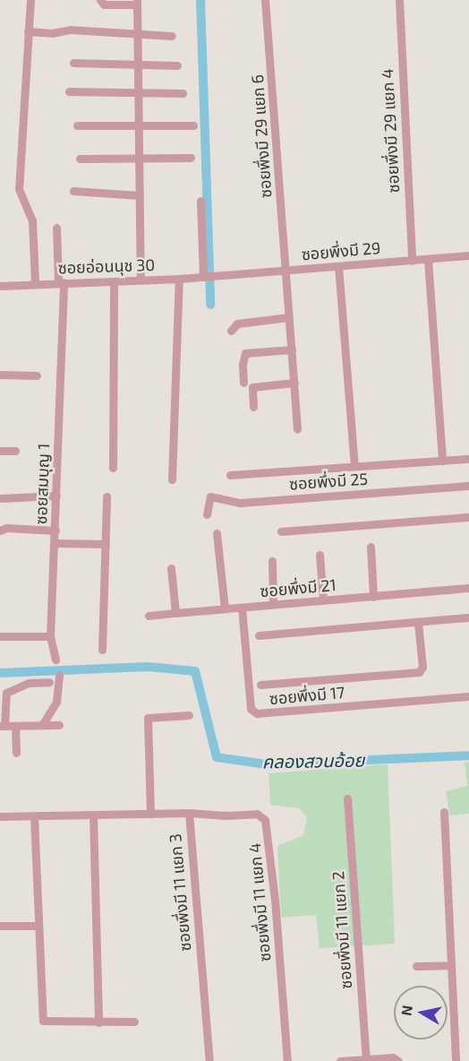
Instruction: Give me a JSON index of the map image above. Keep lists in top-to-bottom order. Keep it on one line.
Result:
{"streets":{"street":["ซอยพึ่งมี 29 แยก 4","ซอยพึ่งมี 29 แยก 6","ซอยพึ่งมี 29","ซอยอ่อนนุช 30","ซอยพึ่งมี 25","ซอยสมบุญ 1","ซอยพึ่งมี 21","ซอยพึ่งมี 17","ซอยพึ่งมี 11 แยก 3","ซอยพึ่งมี 11 แยก 4","ซอยพึ่งมี 11 แยก 2"]},"crossings":[["ซอยพึ่งมี 29 แยก 4","ซอยพึ่งมี 29"],["ซอยพึ่งมี 29 แยก 6","ซอยพึ่งมี 29"],["ซอยพึ่งมี 29","ซอยอ่อนนุช 30"],["ซอยอ่อนนุช 30","ซอยสมบุญ 1"],["ซอยพึ่งมี 21","ซอยพึ่งมี 17"],["ซอยพึ่งมี 11 แยก 3","ซอยพึ่งมี 11 แยก 4"]],"water":["คลองสวนอ้อย"],"north":"left"}
